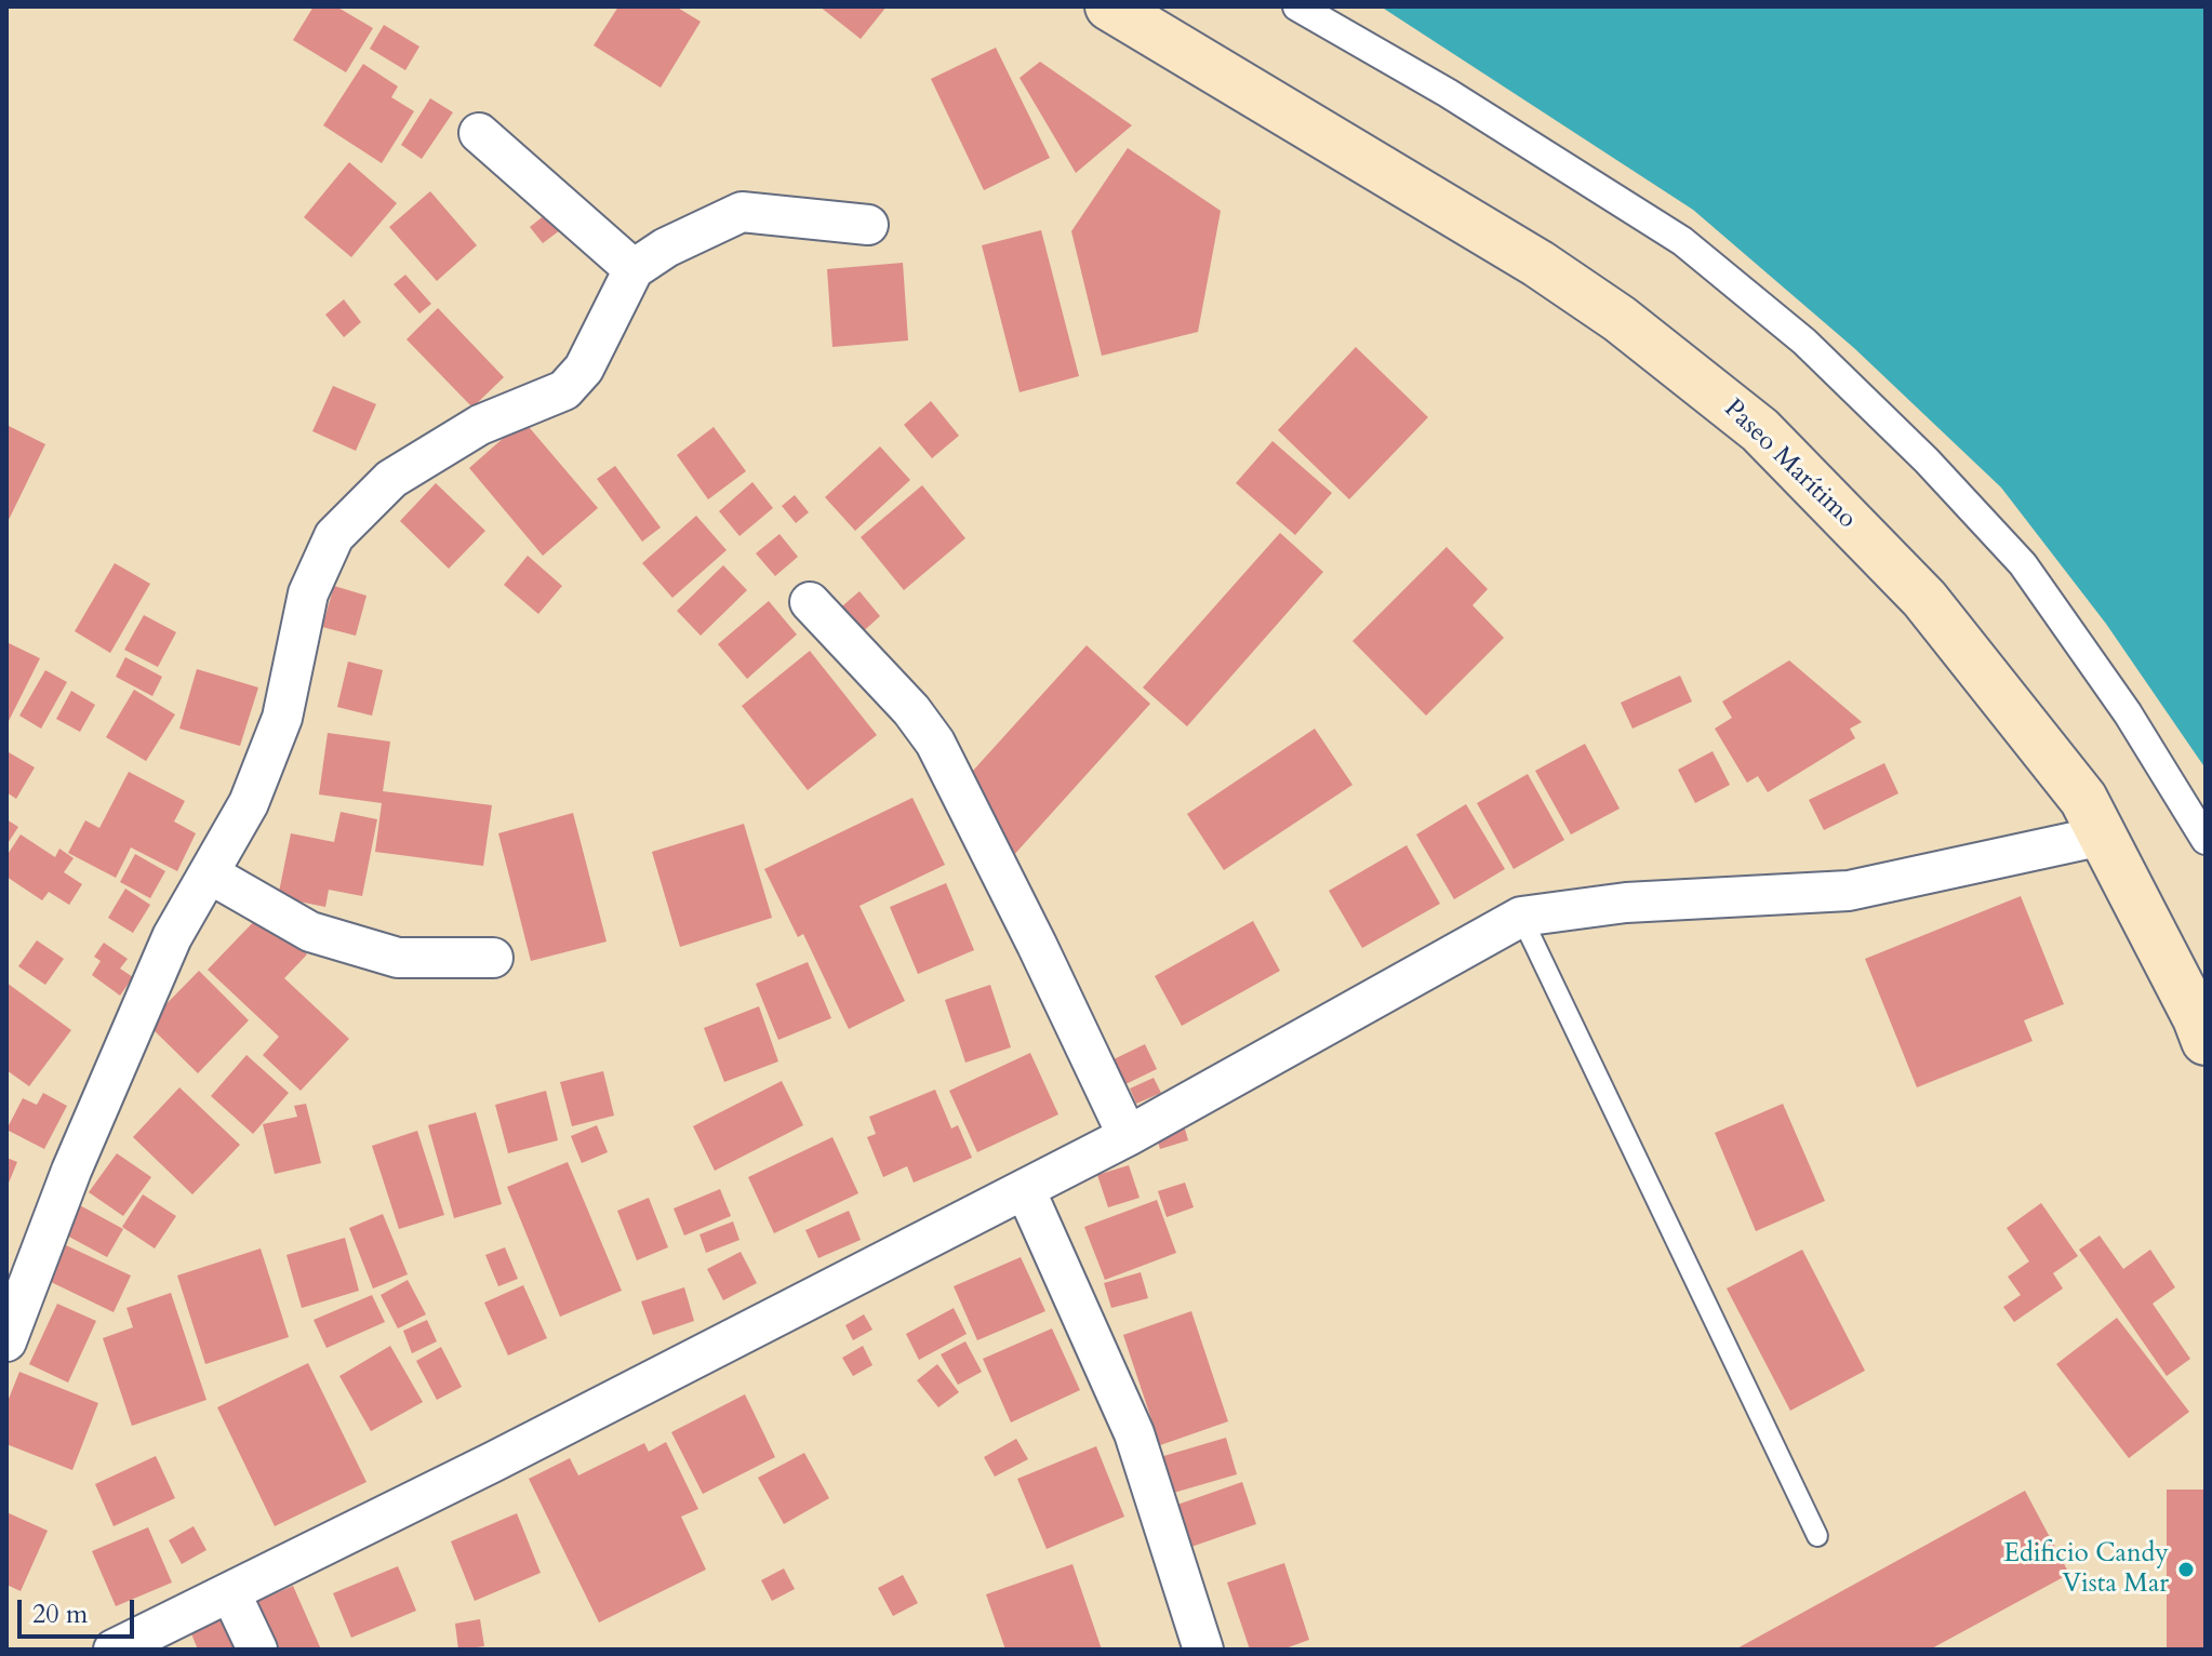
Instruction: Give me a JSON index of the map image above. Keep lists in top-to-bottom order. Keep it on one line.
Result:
{"streets":{"main road":["Paseo Marítimo"]},"places":["Edificio Candy Vista Mar"],"scale_bar":"20 m"}
